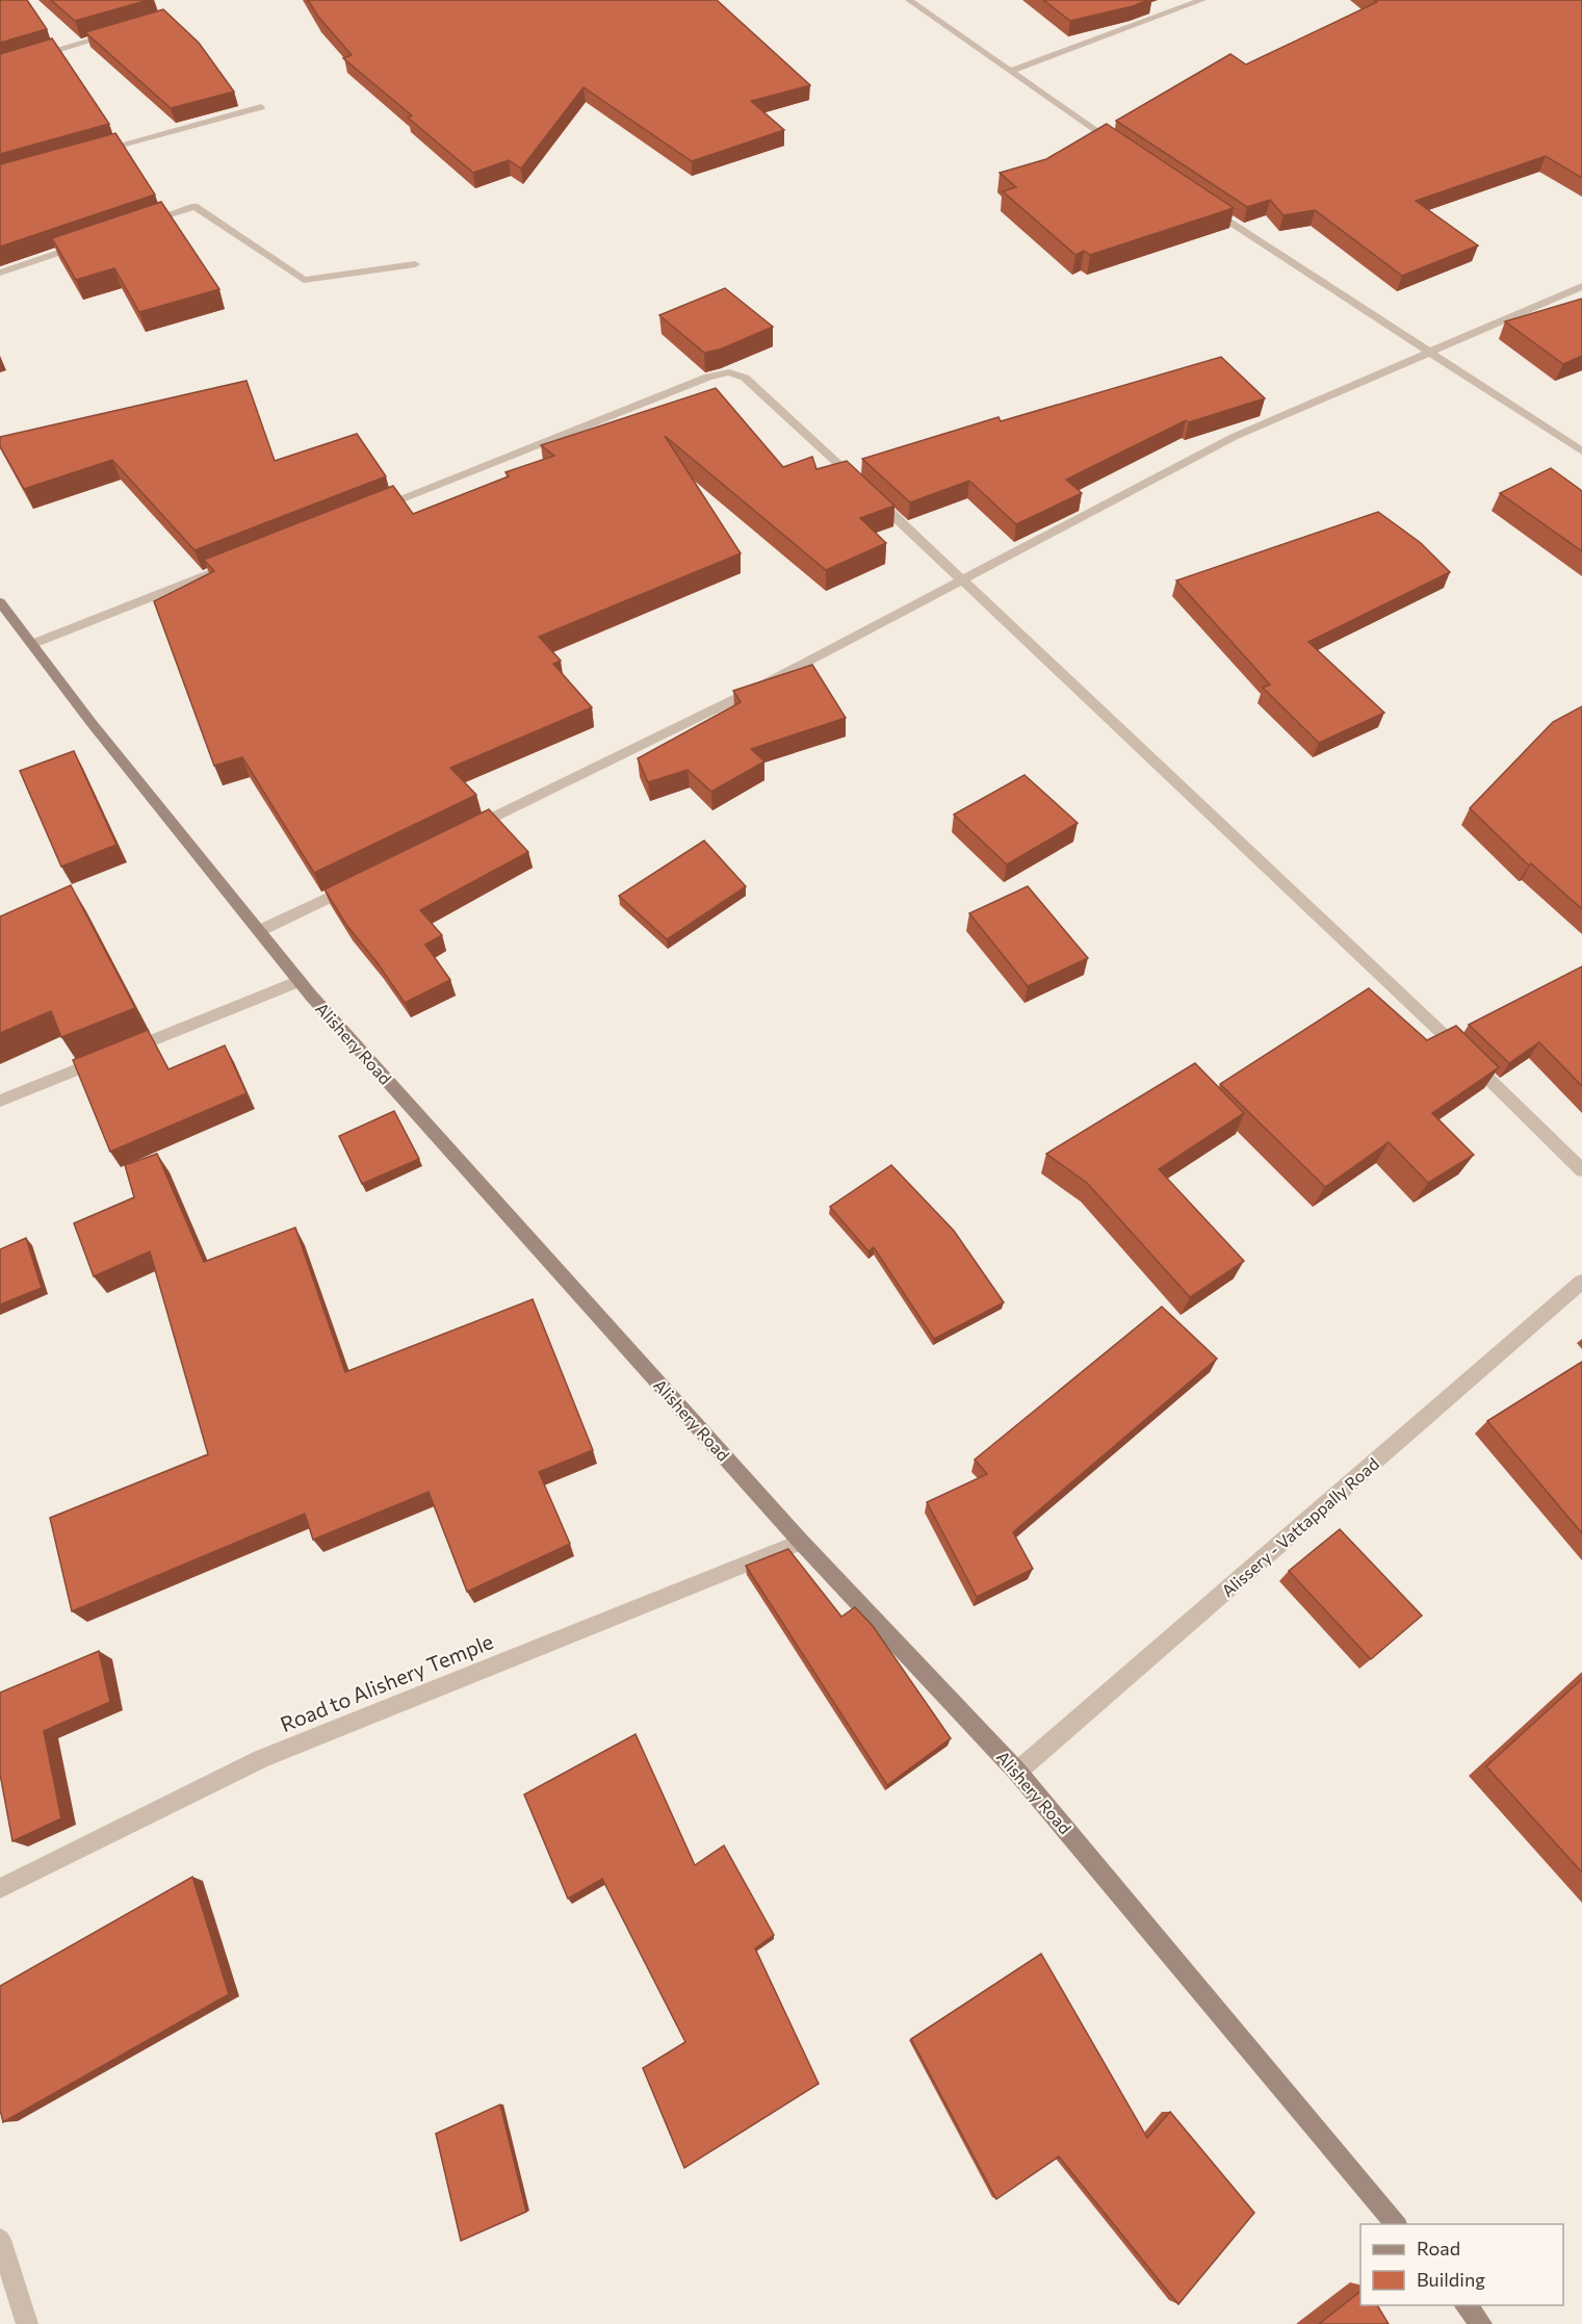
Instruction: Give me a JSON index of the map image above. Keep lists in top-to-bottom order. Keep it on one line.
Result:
{"streets":{"main road":["Alishery Road"],"street":["Alissery - Vattappally Road","Road to Alishery Temple"]},"crossings":[["Alishery Road","Alissery - Vattappally Road"],["Alishery Road","Road to Alishery Temple"]],"legend":["Road","Building"]}
